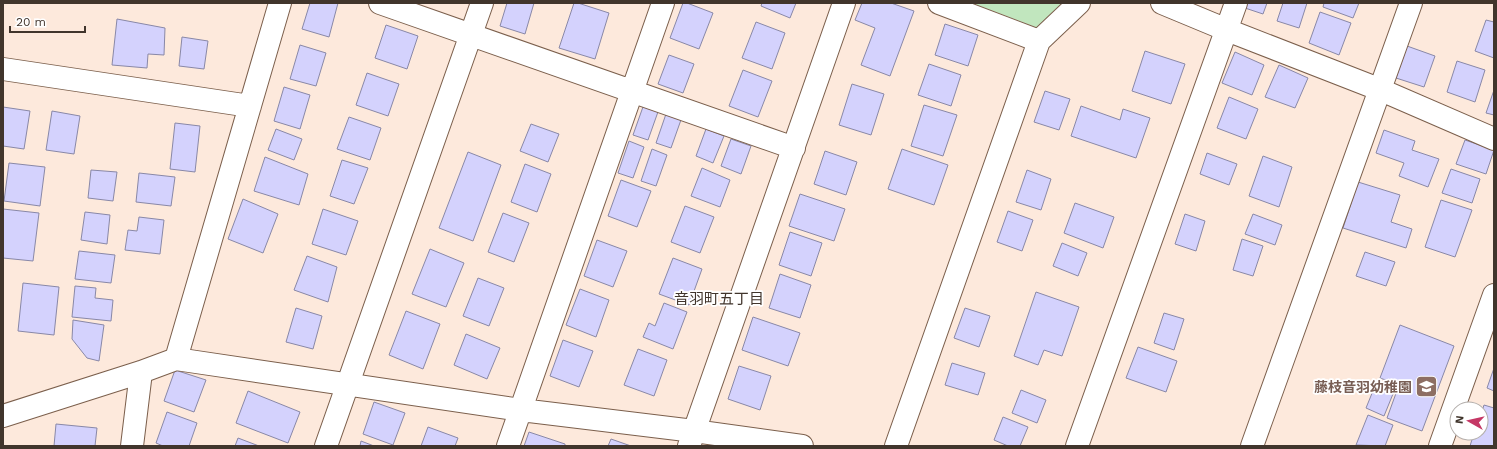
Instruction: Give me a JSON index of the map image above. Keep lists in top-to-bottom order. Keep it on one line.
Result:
{"districts":["音羽町五丁目"],"places":{"school or university":["藤枝音羽幼稚園"]},"scale_bar":"20 m","north":"left"}
